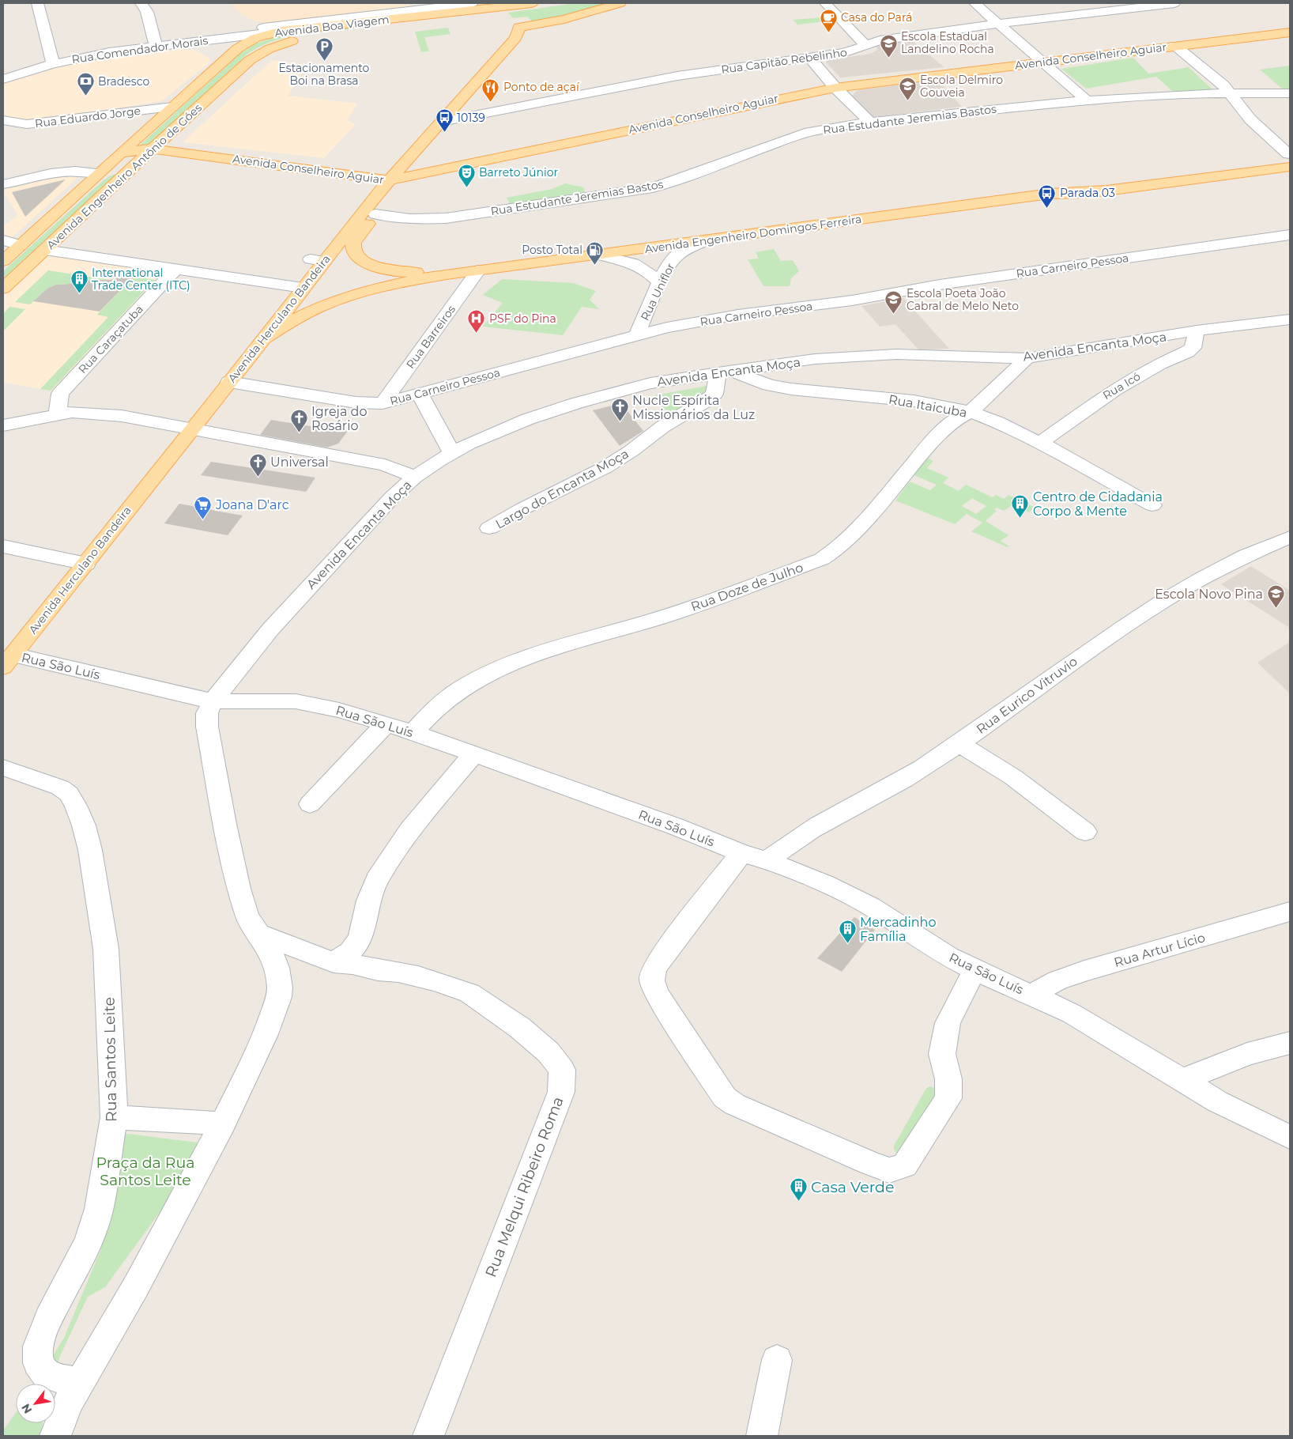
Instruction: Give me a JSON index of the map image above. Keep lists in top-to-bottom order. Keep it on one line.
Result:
{"streets":{"main road":["Avenida Boa Viagem","Avenida Conselheiro Aguiar","Avenida Engenheiro Antônio de Góes","Avenida Engenheiro Domingos Ferreira","Avenida Herculano Bandeira"],"street":["Rua Comendador Morais","Rua Capitão Rebelinho","Rua Eduardo Jorge","Rua Estudante Jeremias Bastos","Rua Carneiro Pessoa","Rua Uniflor","Rua Barreiros","Rua Caraçatuba","Avenida Encanta Moça","Rua Icó","Rua Itaicuba","Largo do Encanta Moça","Rua Doze de Julho","Rua São Luís","Rua Eurico Vitruvio","Rua Artur Lício","Rua Santos Leite","Rua Melqui Ribeiro Roma"]},"crossings":[["Avenida Boa Viagem","Rua Comendador Morais"],["Avenida Boa Viagem","Avenida Engenheiro Antônio de Góes"],["Avenida Conselheiro Aguiar","Avenida Engenheiro Antônio de Góes"],["Avenida Conselheiro Aguiar","Avenida Herculano Bandeira"],["Rua Capitão Rebelinho","Avenida Herculano Bandeira"],["Rua Eduardo Jorge","Avenida Engenheiro Antônio de Góes"],["Rua Estudante Jeremias Bastos","Avenida Engenheiro Domingos Ferreira"],["Avenida Engenheiro Domingos Ferreira","Rua Uniflor"],["Avenida Engenheiro Domingos Ferreira","Avenida Herculano Bandeira"],["Avenida Engenheiro Domingos Ferreira","Rua Barreiros"],["Rua Carneiro Pessoa","Rua Uniflor"],["Rua Carneiro Pessoa","Avenida Herculano Bandeira"],["Rua Carneiro Pessoa","Rua Barreiros"],["Avenida Herculano Bandeira","Rua São Luís"],["Avenida Encanta Moça","Rua Icó"],["Avenida Encanta Moça","Rua Itaicuba"],["Avenida Encanta Moça","Largo do Encanta Moça"],["Avenida Encanta Moça","Rua Doze de Julho"],["Avenida Encanta Moça","Rua São Luís"],["Rua Icó","Rua Itaicuba"],["Rua Itaicuba","Largo do Encanta Moça"],["Rua Itaicuba","Rua Doze de Julho"],["Rua Doze de Julho","Rua São Luís"],["Rua São Luís","Rua Eurico Vitruvio"],["Rua São Luís","Rua Artur Lício"]],"parks":["Praça da Rua Santos Leite"],"places":{"cafe":["Casa do Pará"],"school or university":["Escola Estadual Landelino Rocha","Escola Delmiro Gouveia","Escola Poeta João Cabral de Melo Neto","Escola Novo Pina"],"parking":["Estacionamento Boi na Brasa"],"bank":["Bradesco"],"restaurant":["Ponto de açaí"],"bus stop":["10139","Parada 03"],"theatre":["Barreto Júnior"],"fuel station":["Posto Total"],"building":["International Trade Center (ITC)","Centro de Cidadania Corpo & Mente","Mercadinho Família","Casa Verde"],"hospital":["PSF do Pina"],"church":["Nucle Espírita Missionários da Luz","Igreja do Rosário","Universal"],"supermarket":["Joana D'arc"]},"north":"bottom left"}
